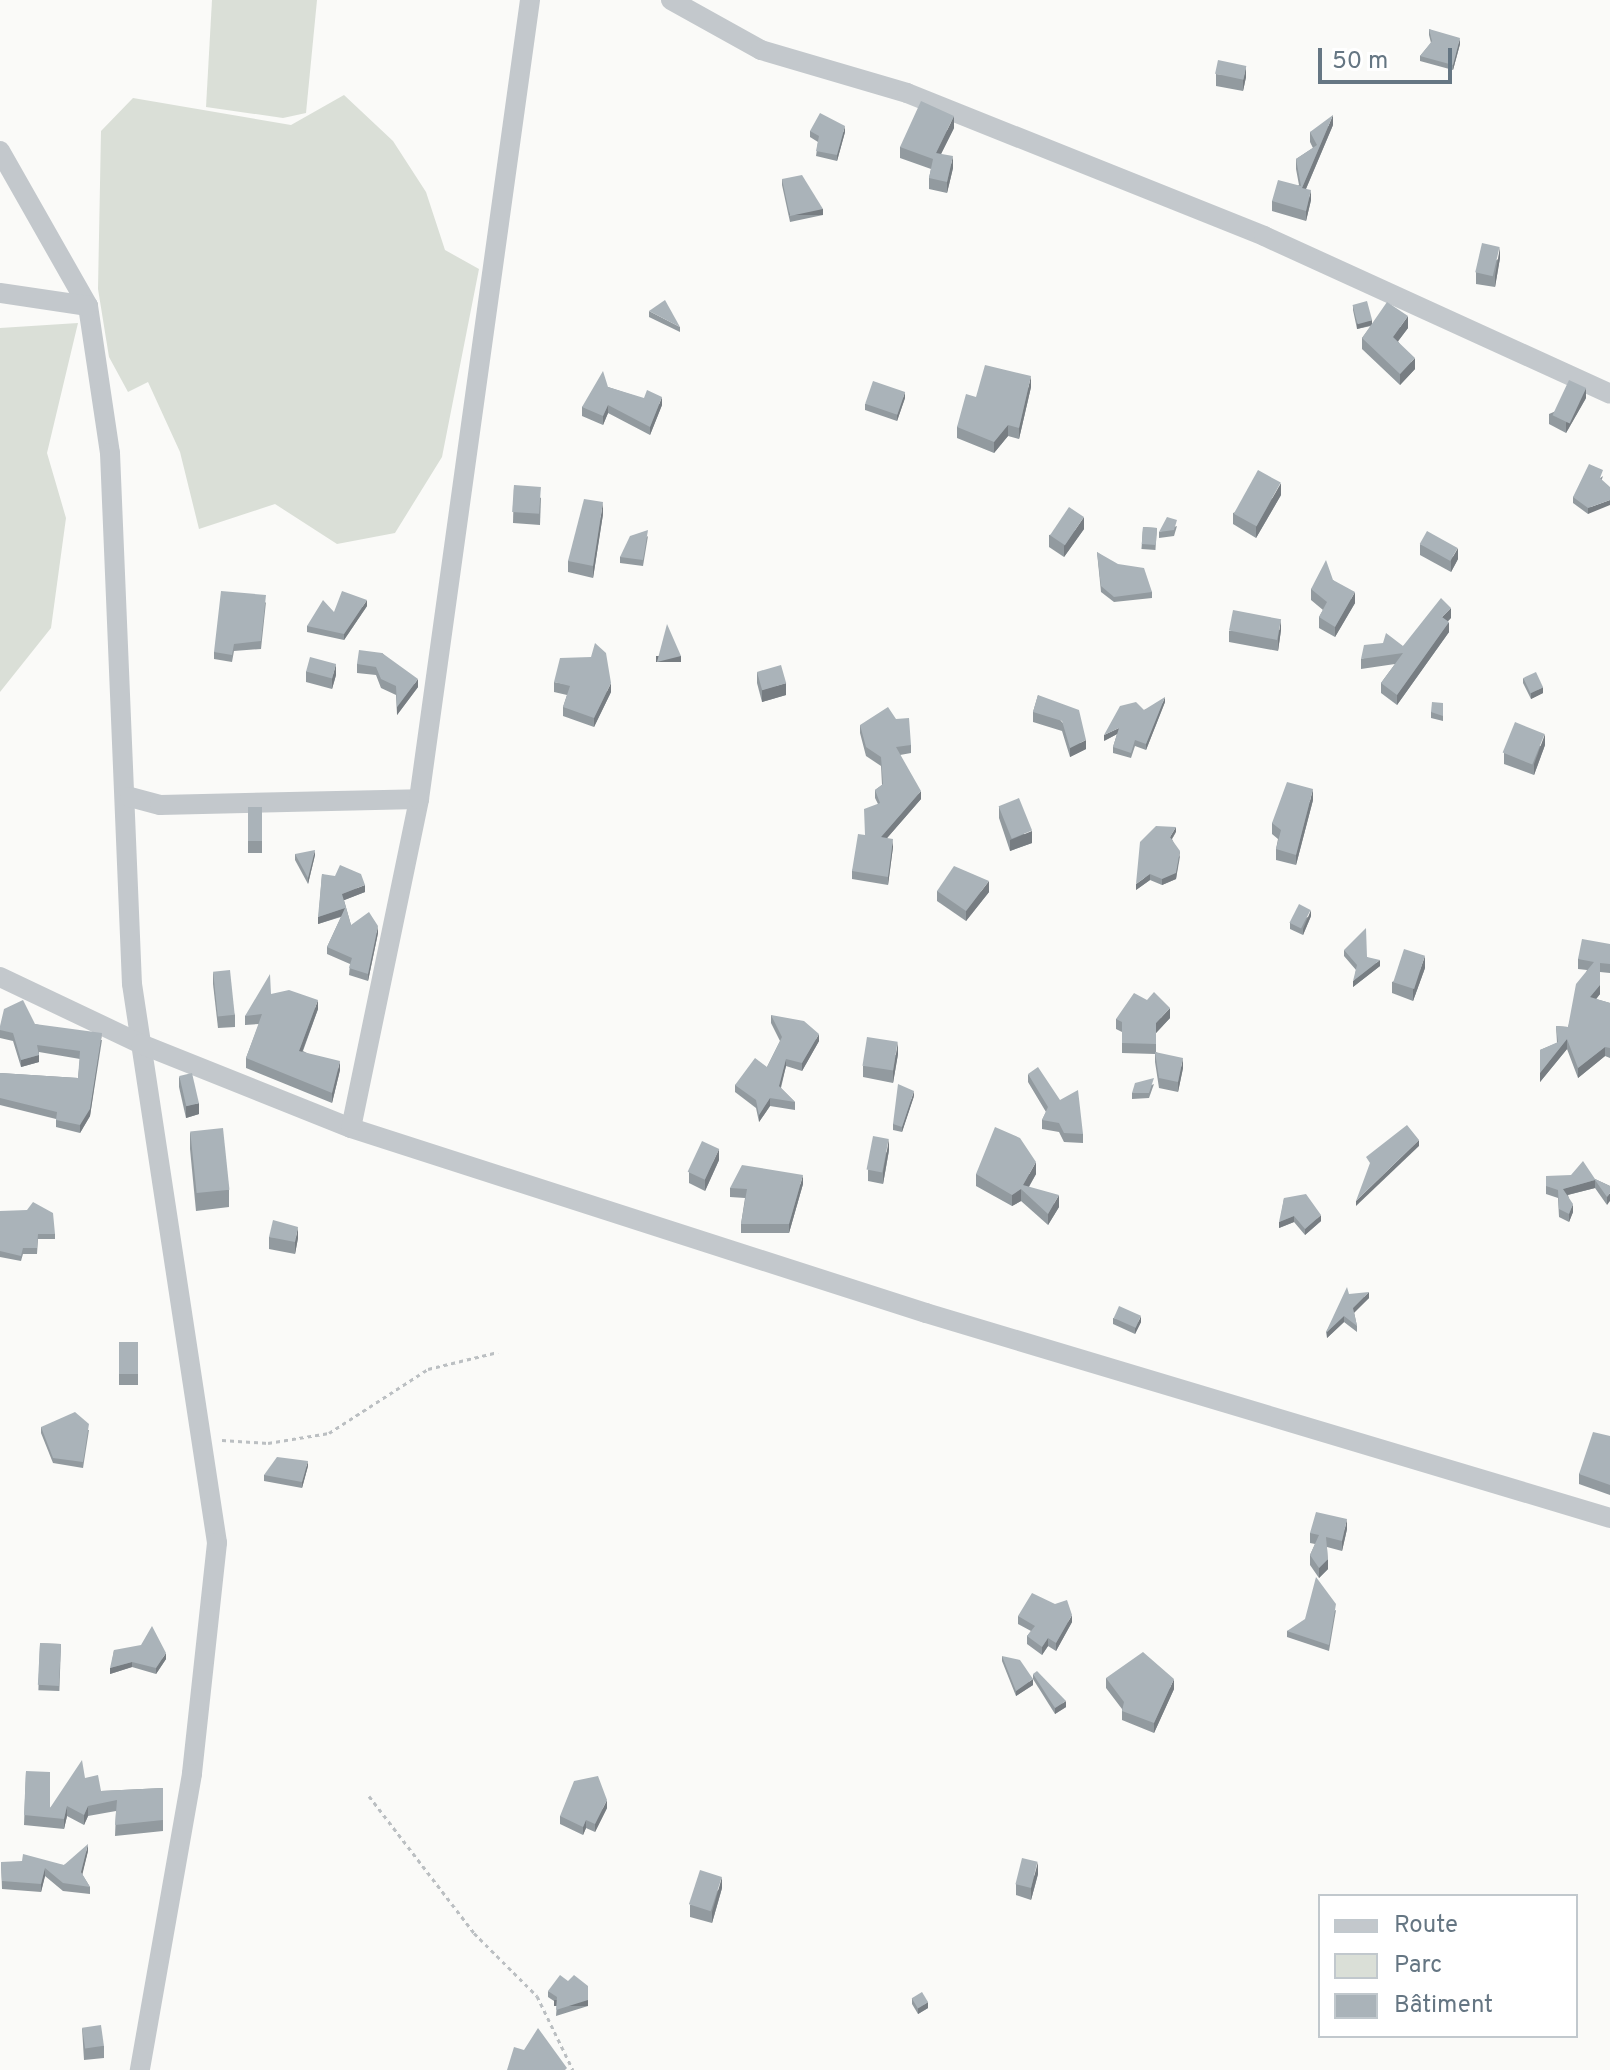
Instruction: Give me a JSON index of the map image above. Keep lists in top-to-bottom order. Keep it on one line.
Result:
{"legend":["Route","Parc","Bâtiment"],"scale_bar":"50 m"}
